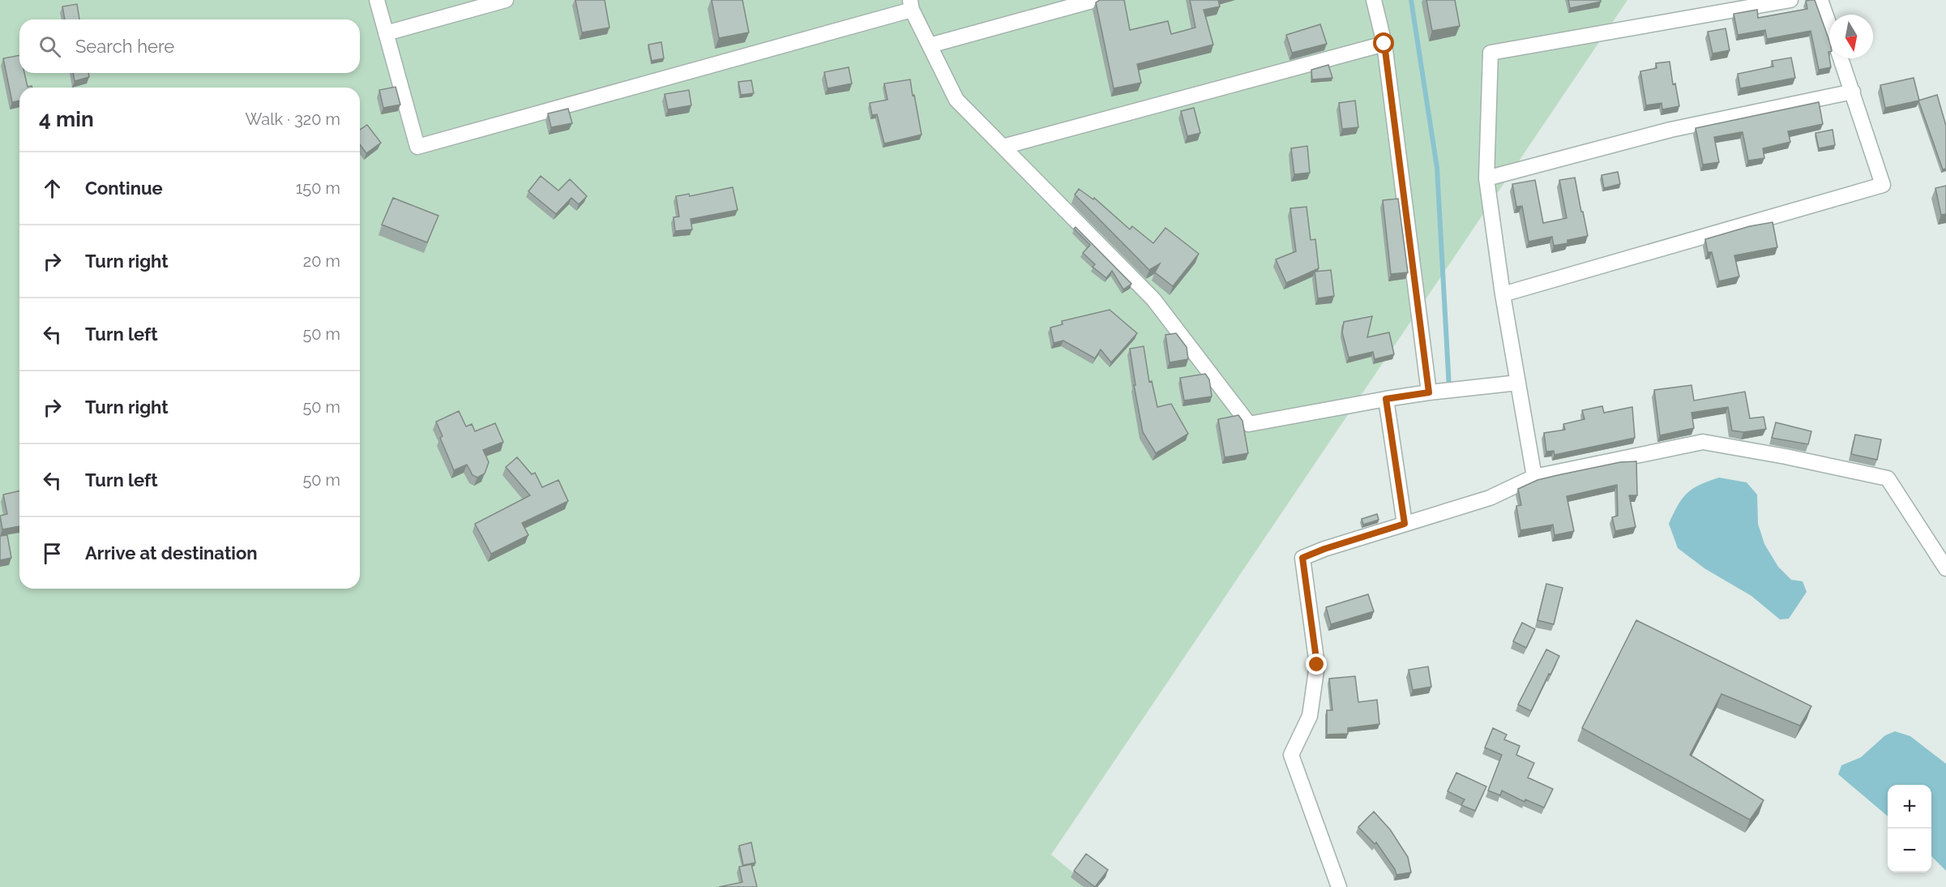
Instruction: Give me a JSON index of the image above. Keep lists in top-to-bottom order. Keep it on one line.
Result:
{"north":"bottom","page":{"search":"Search here","heading":["4 min","Walk · 320 m"],"list":[["Continue","150 m"],["Turn right","20 m"],["Turn left","50 m"],["Turn right","50 m"],["Turn left","50 m"],"Arrive at destination"],"map_buttons":["+","−"]}}
